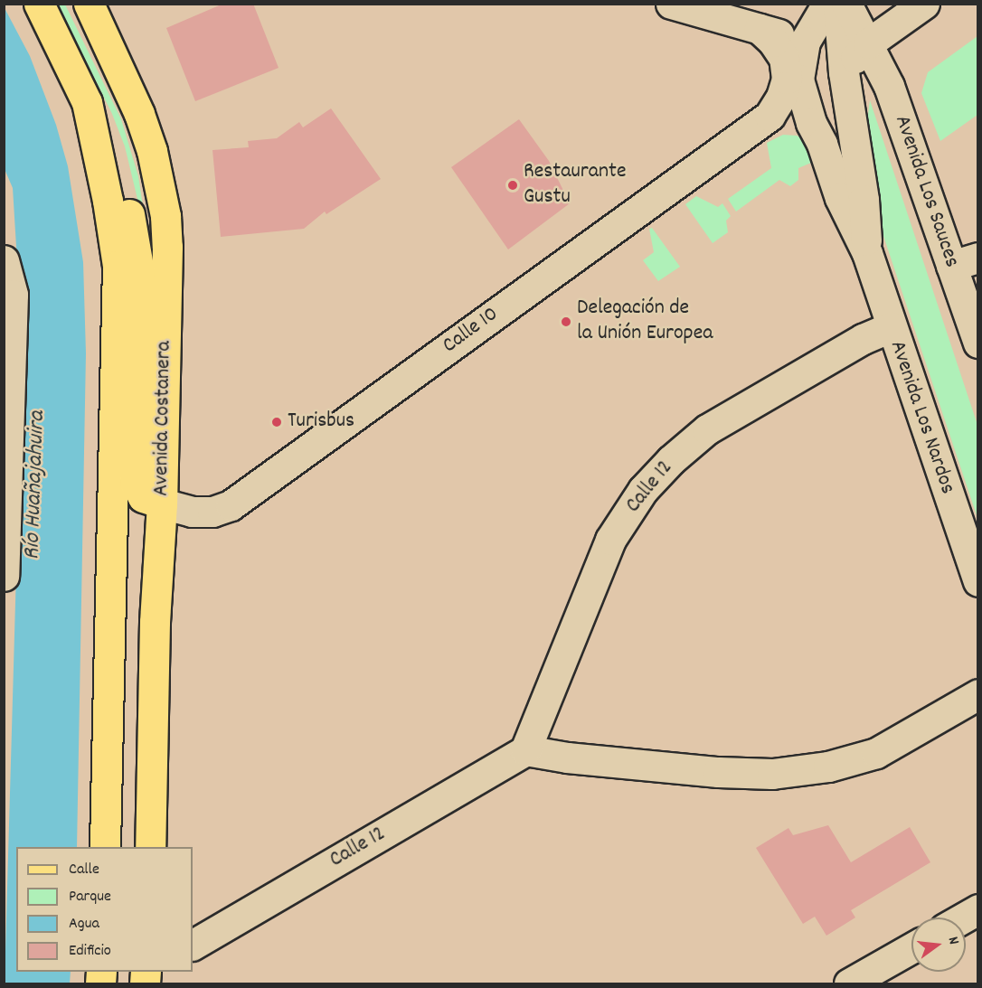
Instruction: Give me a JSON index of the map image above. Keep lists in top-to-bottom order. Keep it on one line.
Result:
{"streets":{"main road":["Avenida Costanera"],"street":["Avenida Los Sauces","Calle 10","Avenida Los Nardos","Calle 12"]},"crossings":[["Calle 10","Avenida Costanera"],["Avenida Los Nardos","Calle 12"]],"water":["Río Huañajahuira"],"places":["Restaurante Gustu","Delegación de la Unión Europea","Turisbus"],"legend":["Calle","Parque","Agua","Edificio"],"north":"right"}
